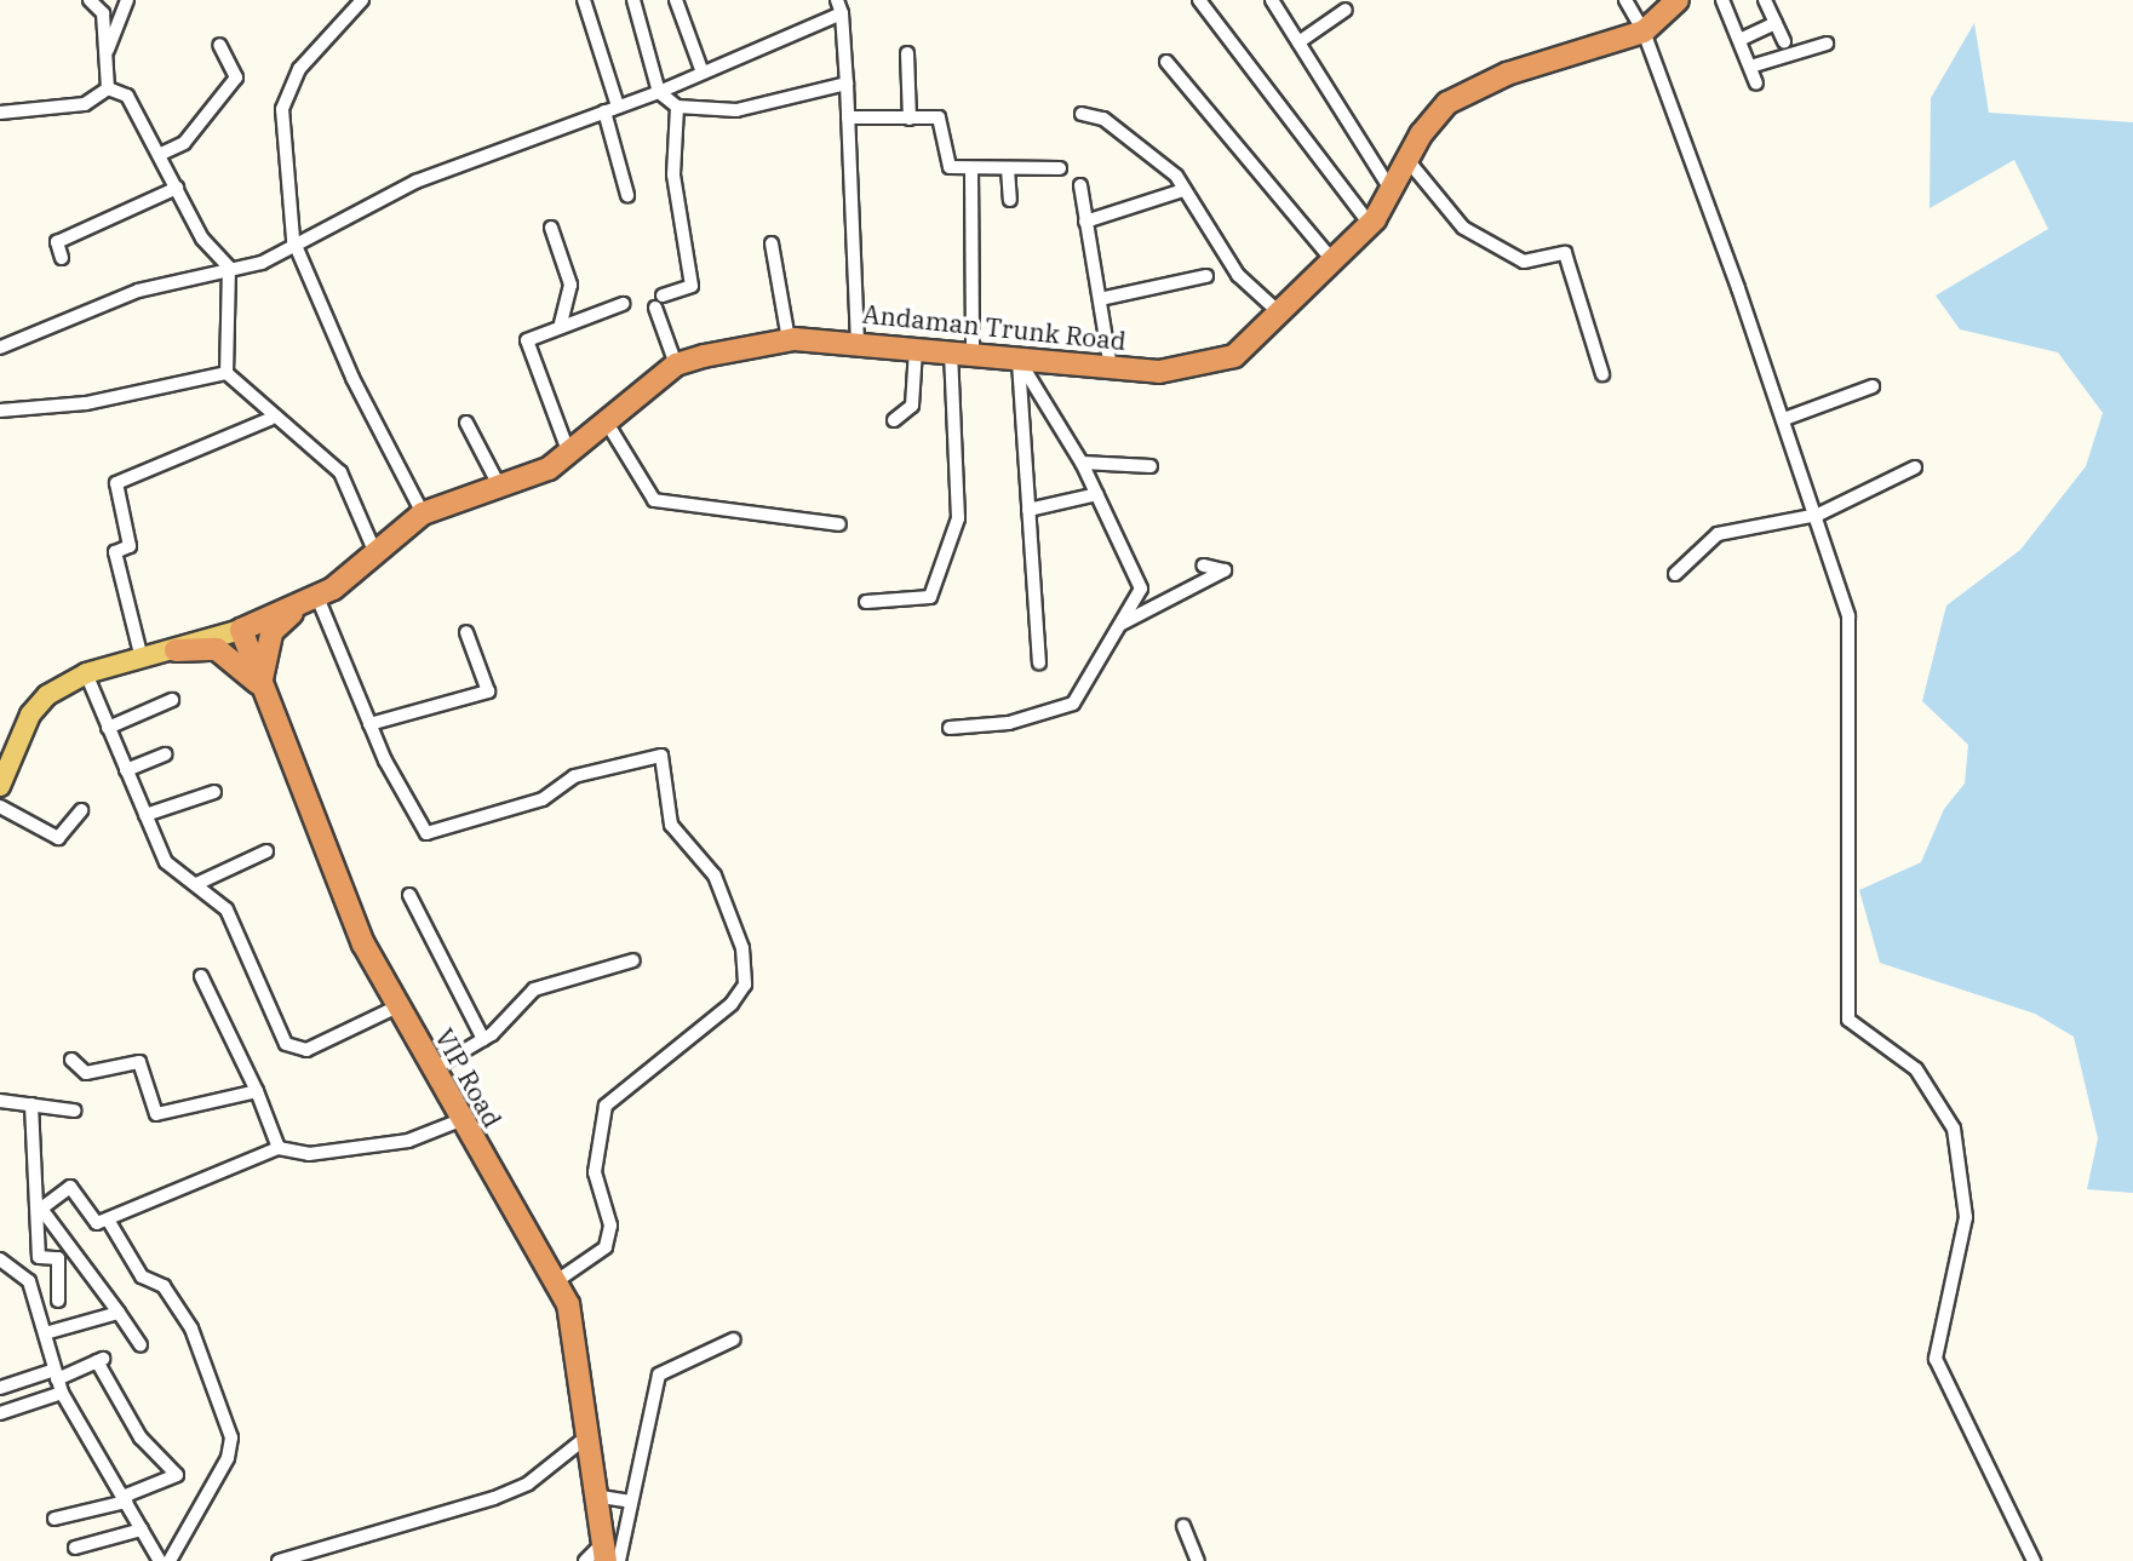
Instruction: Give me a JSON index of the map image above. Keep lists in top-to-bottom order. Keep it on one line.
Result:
{"streets":{"highway":["Andaman Trunk Road","VIP Road"]},"crossings":[["Andaman Trunk Road","VIP Road"]]}
